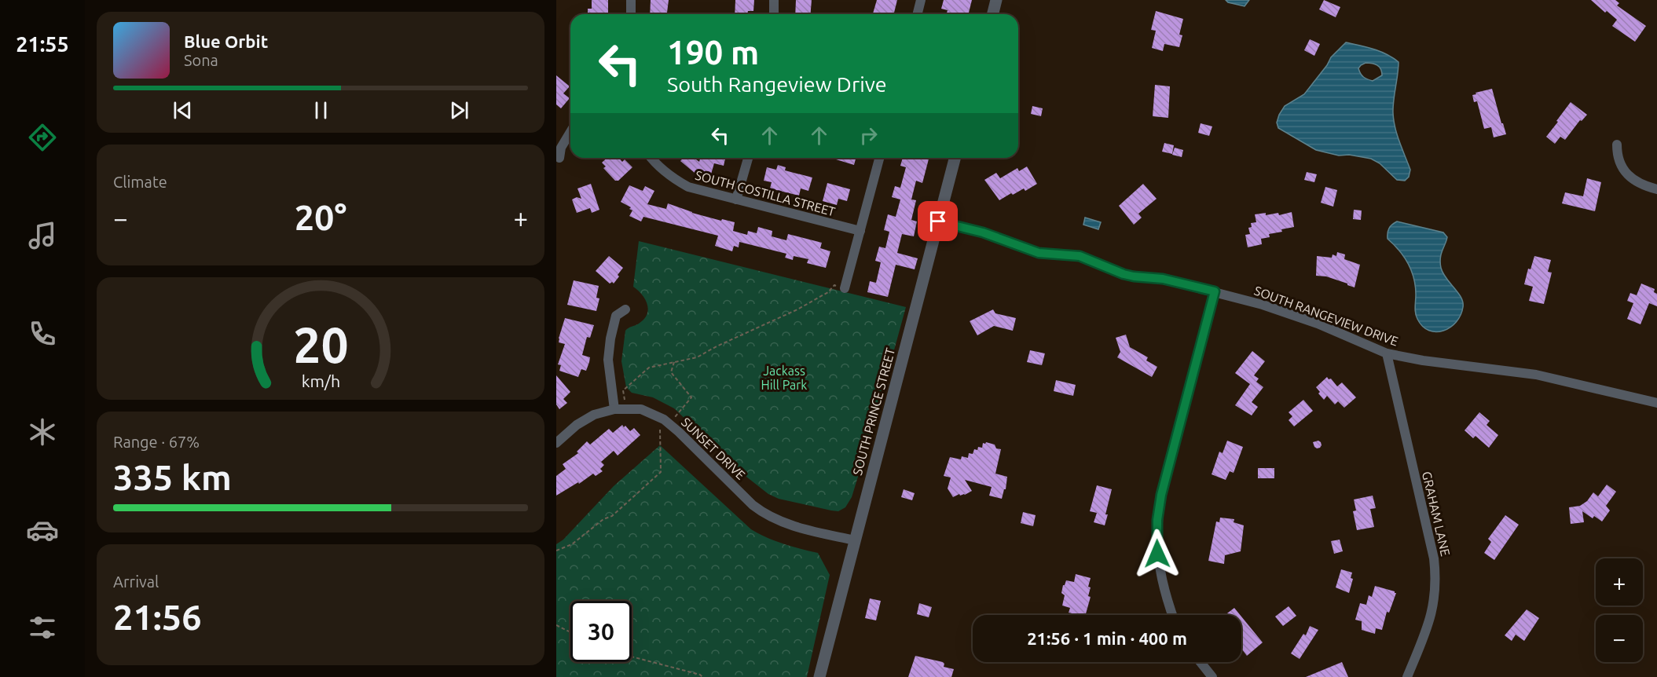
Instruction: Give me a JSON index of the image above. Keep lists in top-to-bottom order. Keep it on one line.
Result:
{"streets":{"street":["SOUTH COSTILLA STREET","SOUTH RANGEVIEW DRIVE","SOUTH PRINCE STREET","SUNSET DRIVE","GRAHAM LANE"]},"crossings":[["SOUTH RANGEVIEW DRIVE","SOUTH PRINCE STREET"],["SOUTH RANGEVIEW DRIVE","GRAHAM LANE"],["SOUTH PRINCE STREET","SUNSET DRIVE"]],"parks":["Jackass Hill Park"],"page":{"tabs":"21:55","turn":["190 m","South Rangeview Drive"],"song":["Blue Orbit","Sona"],"tile":["Climate",["Range · 67%","335 km"],["Arrival","21:56"]],"heat":["−","20°","+"],"map_buttons":["+","−"],"limit":"30","trip":"21:56 · 1 min · 400 m","gauge":["20","km/h"]}}
